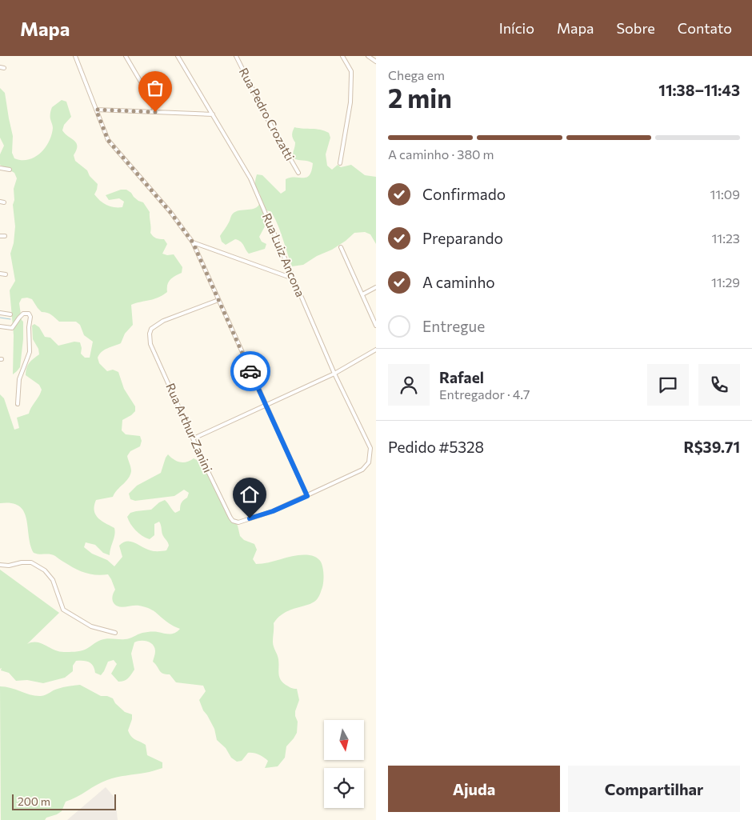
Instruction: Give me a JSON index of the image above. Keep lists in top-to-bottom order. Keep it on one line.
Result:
{"streets":{"street":["Rua Pedro Crozatti","Rua Luiz Ancona","Rua Arthur Zanini"]},"crossings":[["Rua Luiz Ancona","Rua Arthur Zanini"]],"scale_bar":"200 m","north":"bottom","page":{"header":"Mapa","nav":["Início","Mapa","Sobre","Contato"],"heading":["2 min","Chega em","11:38–11:43"],"panel":["Rafael","Entregador · 4.7","Pedido #5328","R$39.71"],"bar":"A caminho · 380 m","list":[["Confirmado","11:09"],["Preparando","11:23"],["A caminho","11:29"],"Entregue"],"buttons":["Ajuda","Compartilhar"],"scale":"200 m"}}
